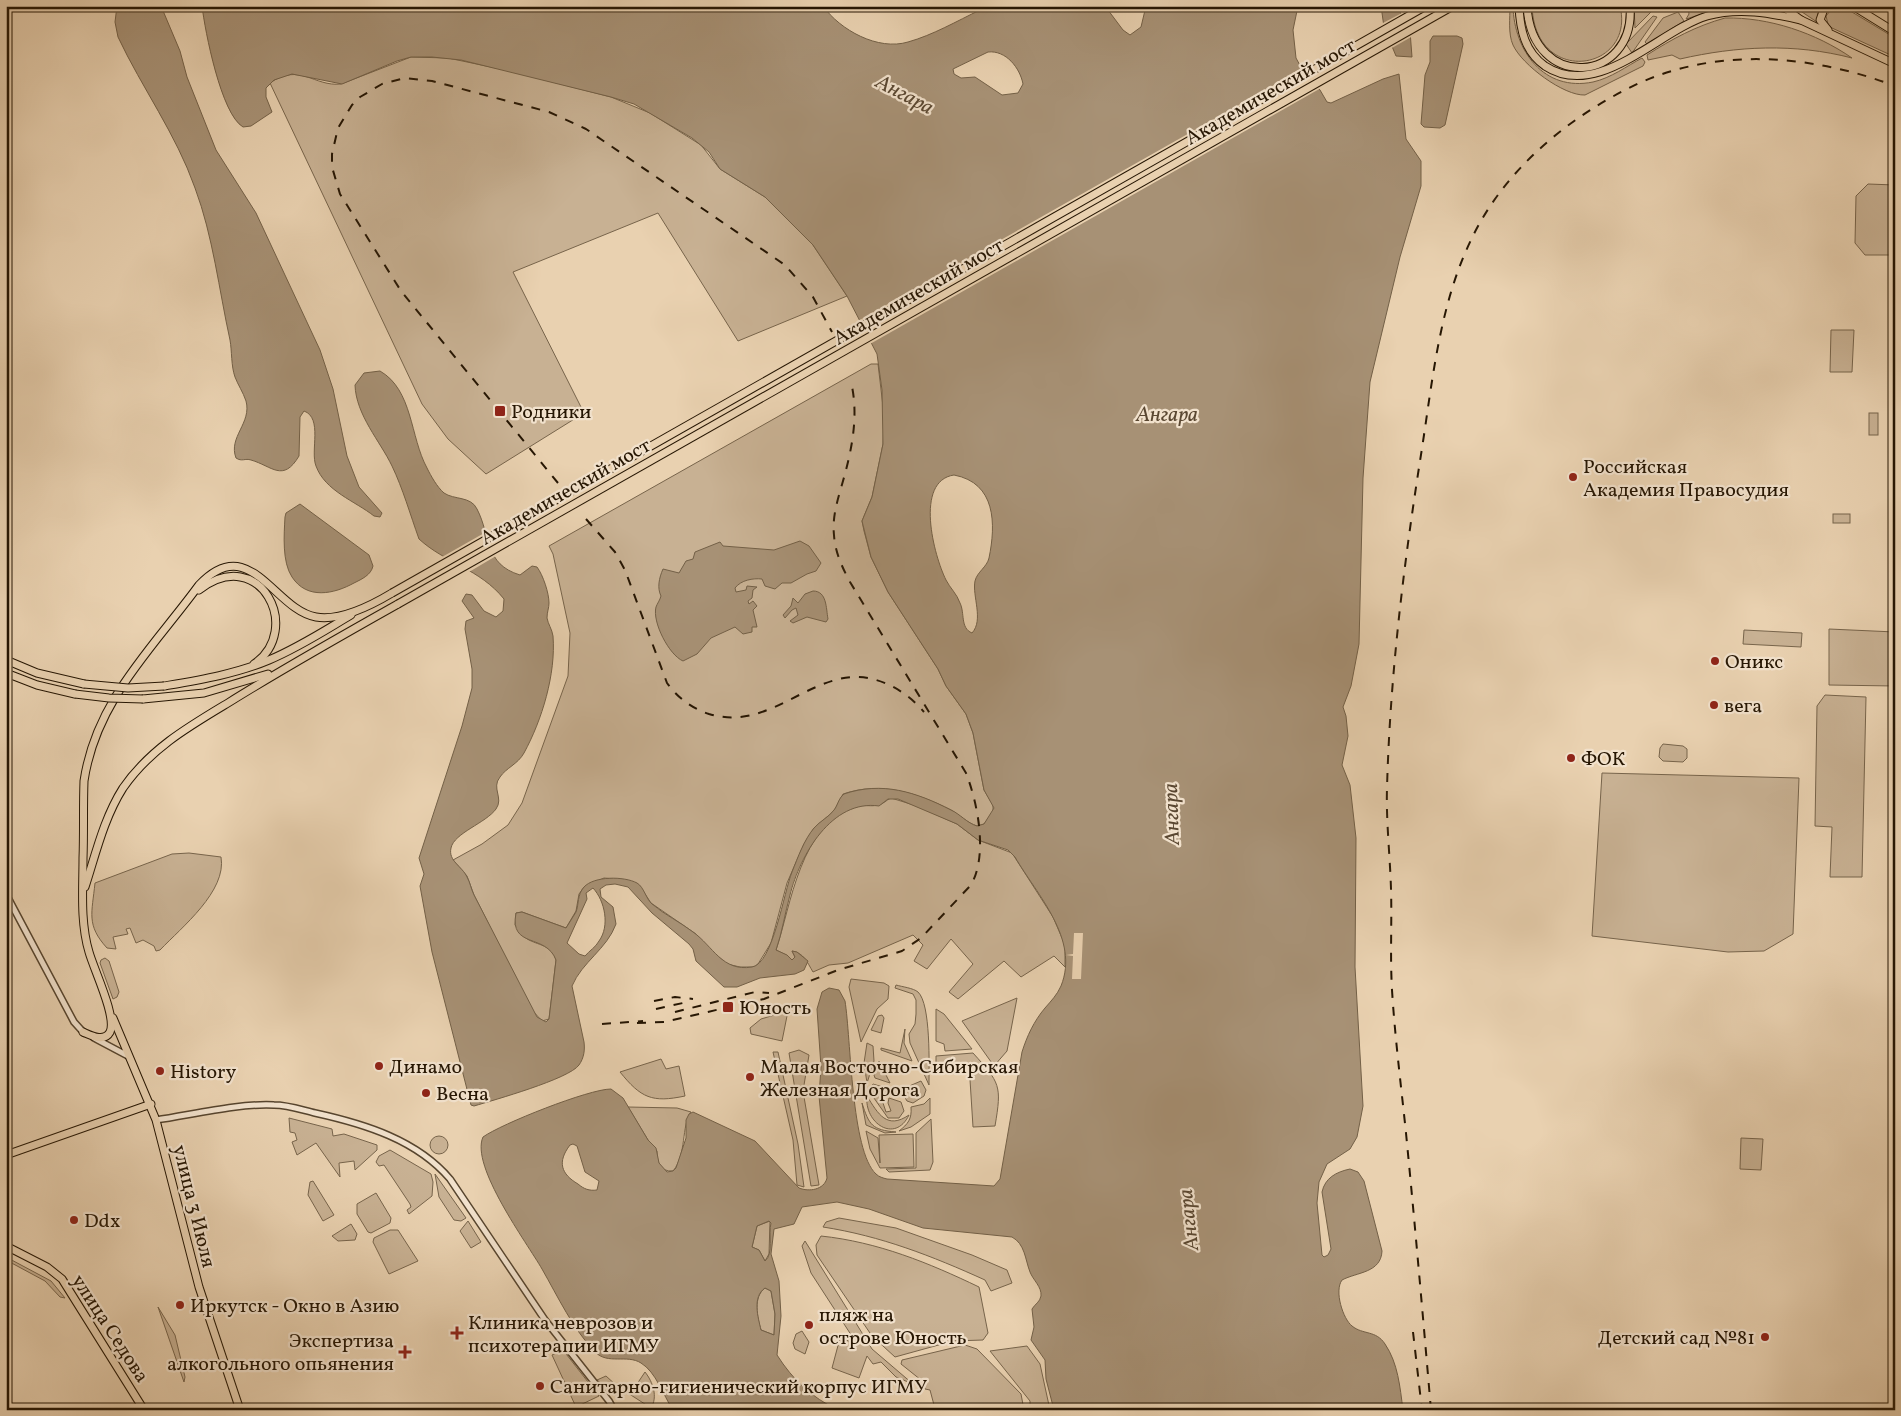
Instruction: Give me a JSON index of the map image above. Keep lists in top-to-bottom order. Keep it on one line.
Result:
{"streets":{"main road":["Академический мост","улица 3 Июля","улица Седова"]},"water":["Ангара"],"places":{"transit":["Родники","Юность"],"other":["Российская Академия Правосудия","Оникс","вега","ФОК","Динамо","History","Малая Восточно-Сибирская Железная Дорога","Весна","Ddx","Иркутск - Окно в Азию","пляж на острове Юность","Детский сад №81","Санитарно-гигиенический корпус ИГМУ"],"health":["Клиника неврозов и психотерапии ИГМУ","Экспертиза алкогольного опьянения"]}}
